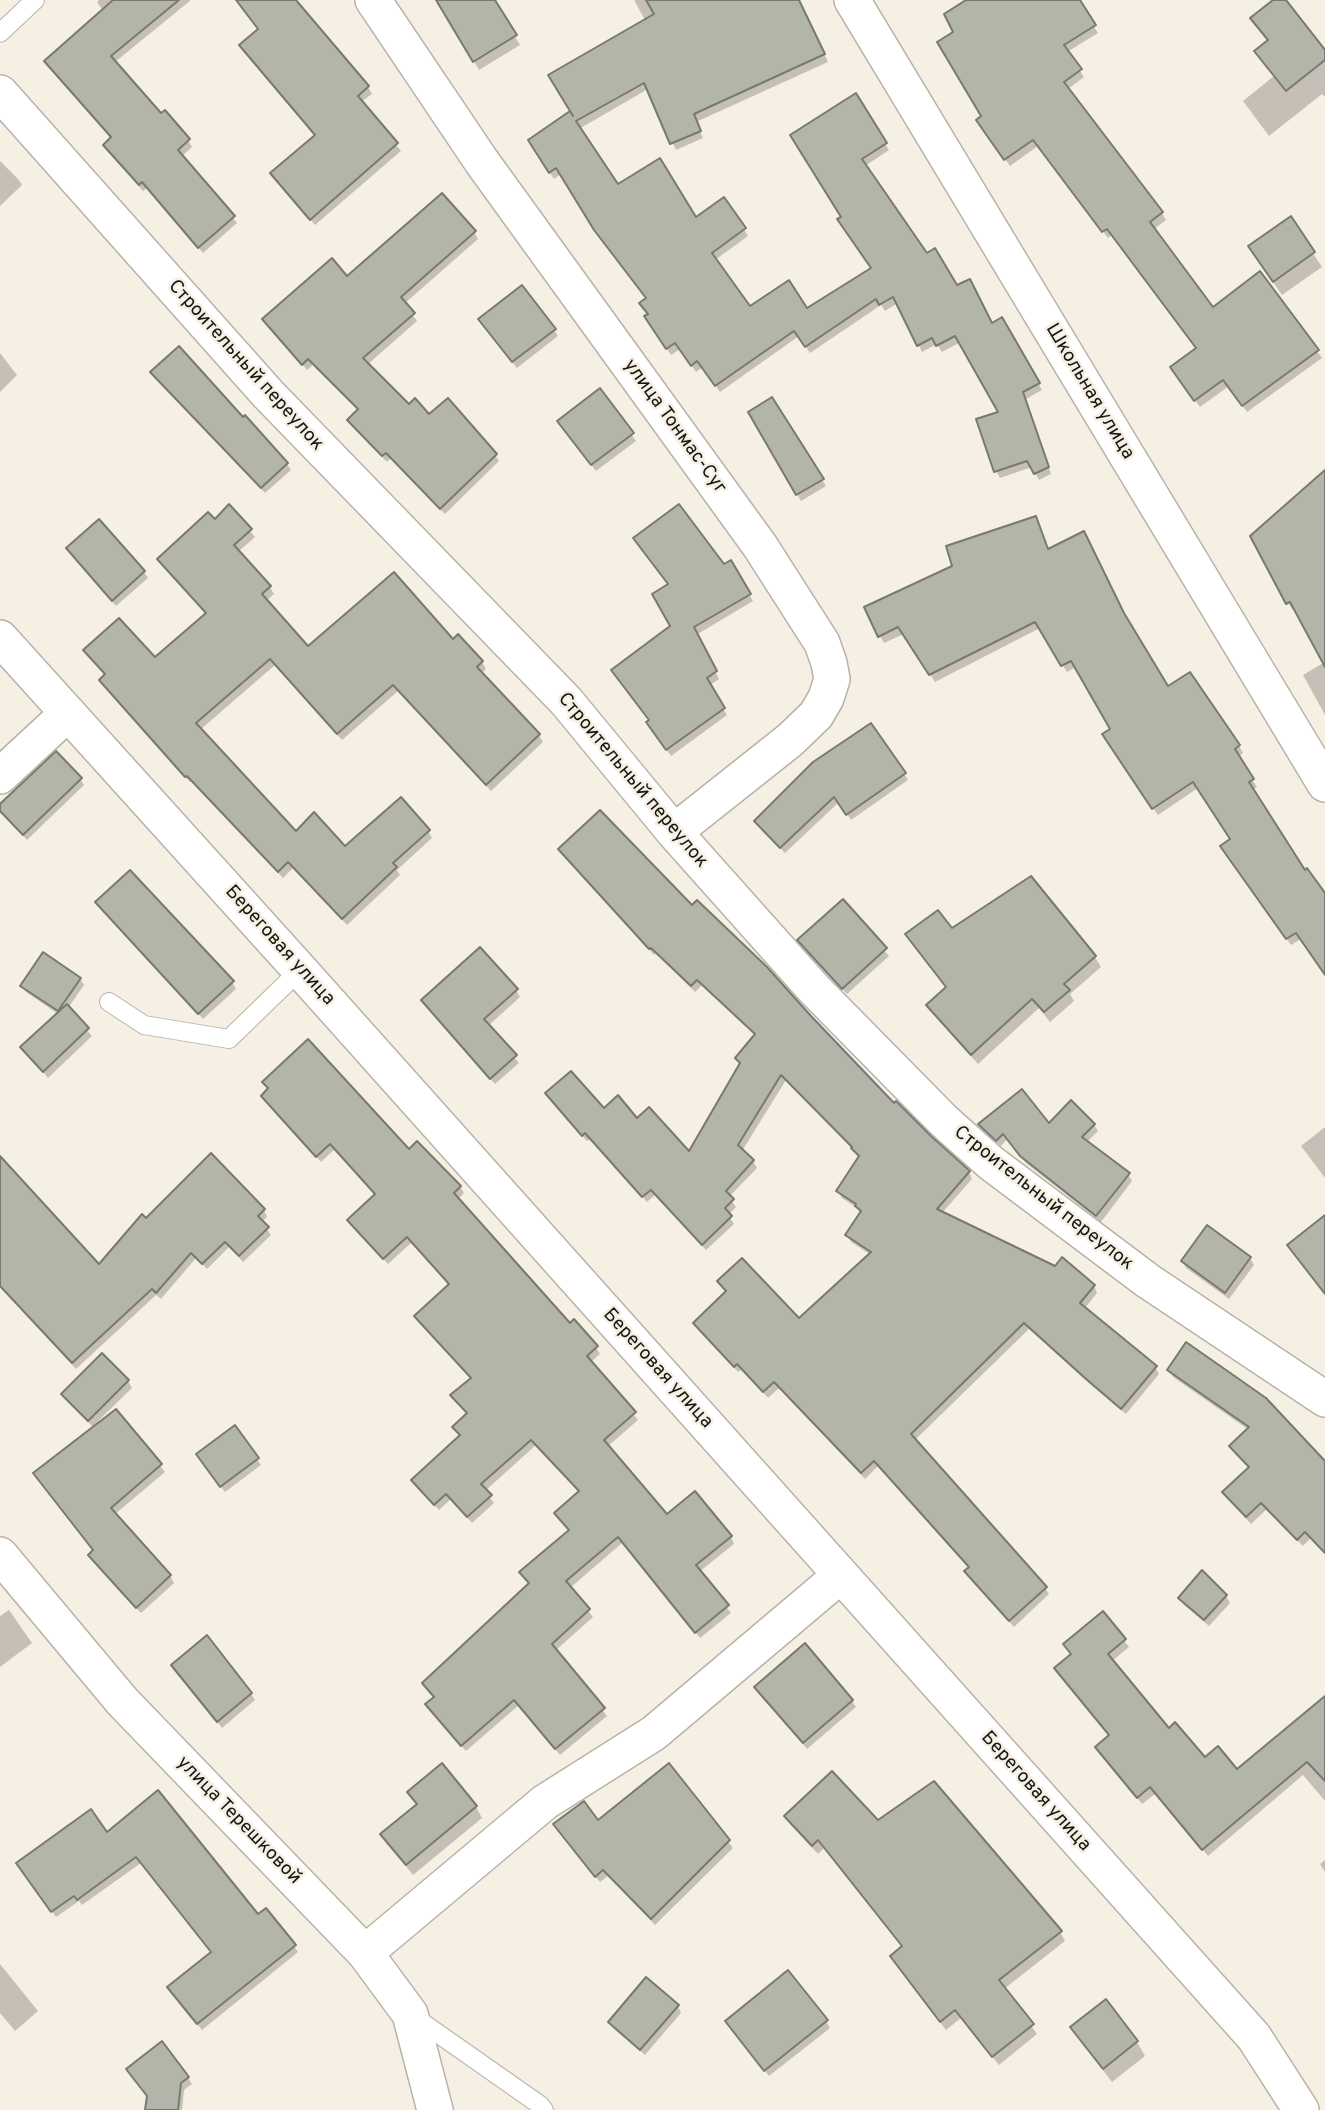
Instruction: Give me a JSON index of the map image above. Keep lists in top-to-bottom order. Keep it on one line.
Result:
{"streets":{"street":["Строительный переулок","Школьная улица","улица Тонмас-Суг","Береговая улица","улица Терешковой"]},"crossings":[["Строительный переулок","улица Тонмас-Суг"]]}
